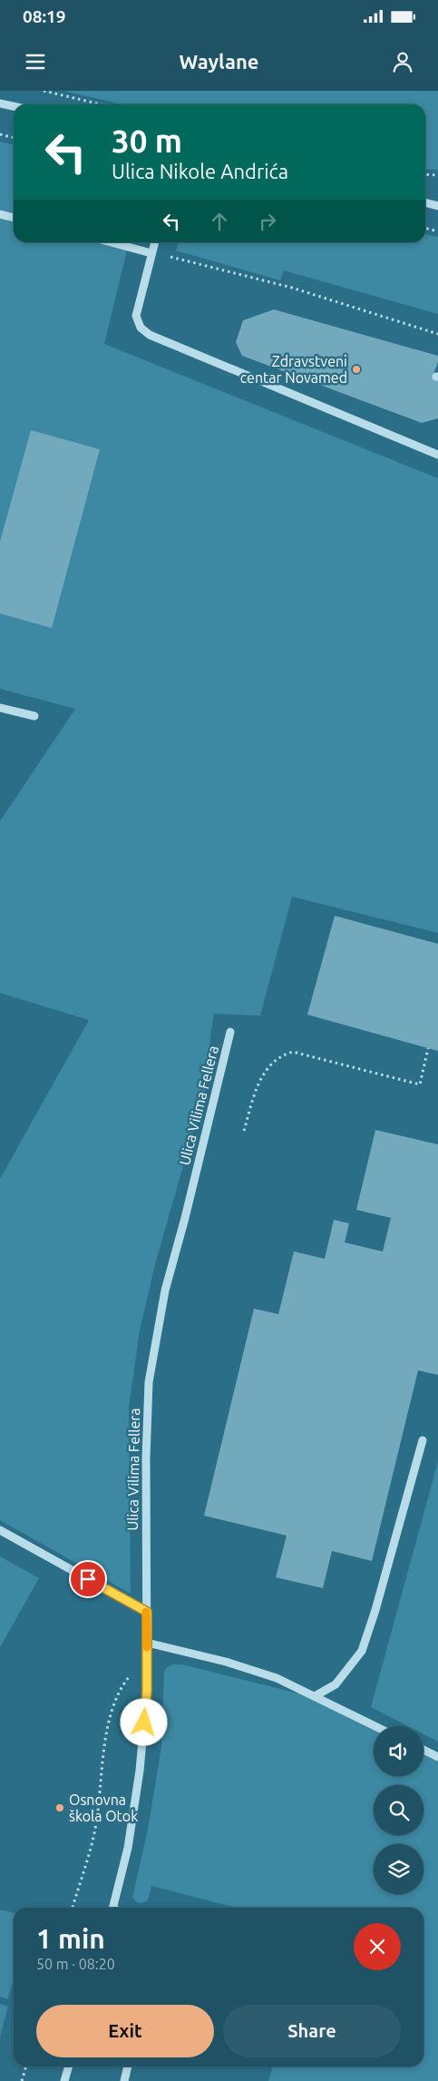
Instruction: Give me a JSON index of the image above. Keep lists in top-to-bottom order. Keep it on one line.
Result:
{"streets":{"street":["Ulica Vilima Fellera"]},"places":["Zdravstveni centar Novamed","Osnovna škola Otok"],"page":{"status":"08:19","header":"Waylane","turn":["30 m","Ulica Nikole Andrića"],"heading":["1 min","50 m · 08:20"],"buttons":["Exit","Share"]}}
